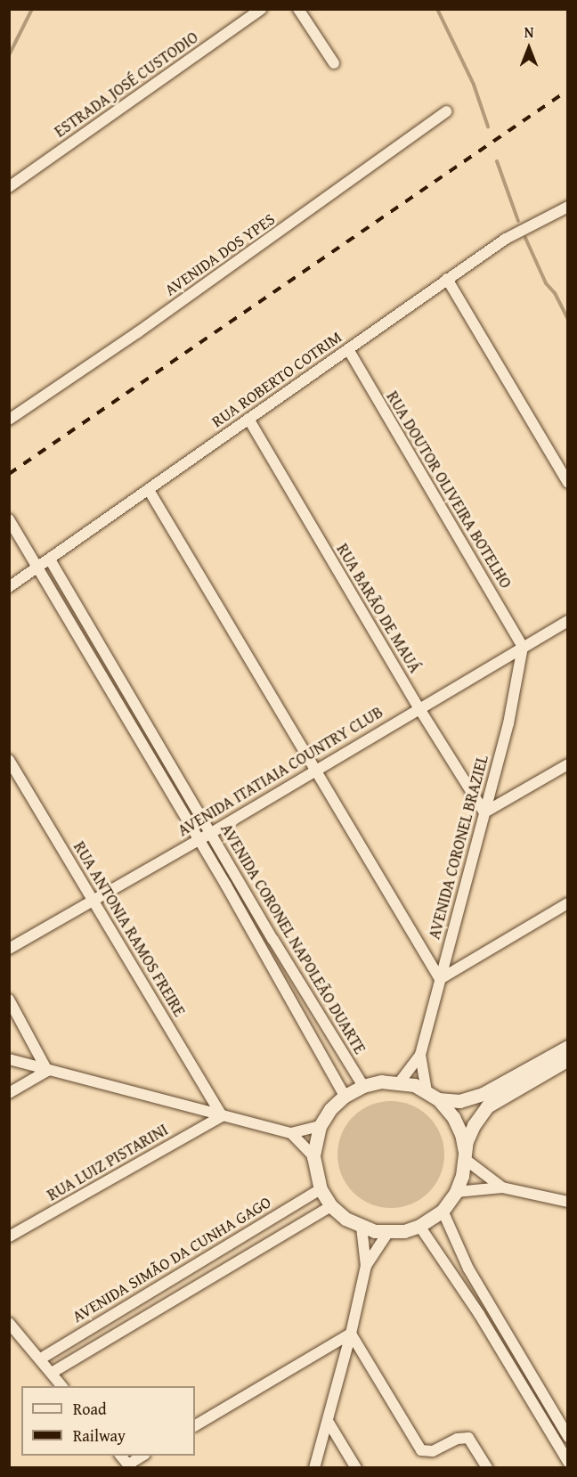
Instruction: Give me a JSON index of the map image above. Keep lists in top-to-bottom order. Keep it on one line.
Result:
{"streets":{"street":["ESTRADA JOSÉ CUSTODIO","AVENIDA DOS YPES","RUA ROBERTO COTRIM","RUA DOUTOR OLIVEIRA BOTELHO","RUA BARÃO DE MAUÁ","AVENIDA ITATIAIA COUNTRY CLUB","AVENIDA CORONEL BRAZIEL","RUA ANTONIA RAMOS FREIRE","AVENIDA CORONEL NAPOLEÃO DUARTE","RUA LUIZ PISTARINI","AVENIDA SIMÃO DA CUNHA GAGO"]},"crossings":[["RUA ROBERTO COTRIM","RUA DOUTOR OLIVEIRA BOTELHO"],["RUA ROBERTO COTRIM","RUA BARÃO DE MAUÁ"],["RUA ROBERTO COTRIM","AVENIDA CORONEL NAPOLEÃO DUARTE"],["RUA DOUTOR OLIVEIRA BOTELHO","AVENIDA ITATIAIA COUNTRY CLUB"],["RUA DOUTOR OLIVEIRA BOTELHO","AVENIDA CORONEL BRAZIEL"],["RUA BARÃO DE MAUÁ","AVENIDA ITATIAIA COUNTRY CLUB"],["RUA BARÃO DE MAUÁ","AVENIDA CORONEL BRAZIEL"],["AVENIDA ITATIAIA COUNTRY CLUB","AVENIDA CORONEL BRAZIEL"],["AVENIDA ITATIAIA COUNTRY CLUB","RUA ANTONIA RAMOS FREIRE"],["AVENIDA ITATIAIA COUNTRY CLUB","AVENIDA CORONEL NAPOLEÃO DUARTE"],["AVENIDA CORONEL BRAZIEL","AVENIDA CORONEL NAPOLEÃO DUARTE"],["AVENIDA CORONEL BRAZIEL","AVENIDA SIMÃO DA CUNHA GAGO"],["RUA ANTONIA RAMOS FREIRE","RUA LUIZ PISTARINI"],["AVENIDA CORONEL NAPOLEÃO DUARTE","AVENIDA SIMÃO DA CUNHA GAGO"]],"legend":["Road","Railway"],"north":"top"}
